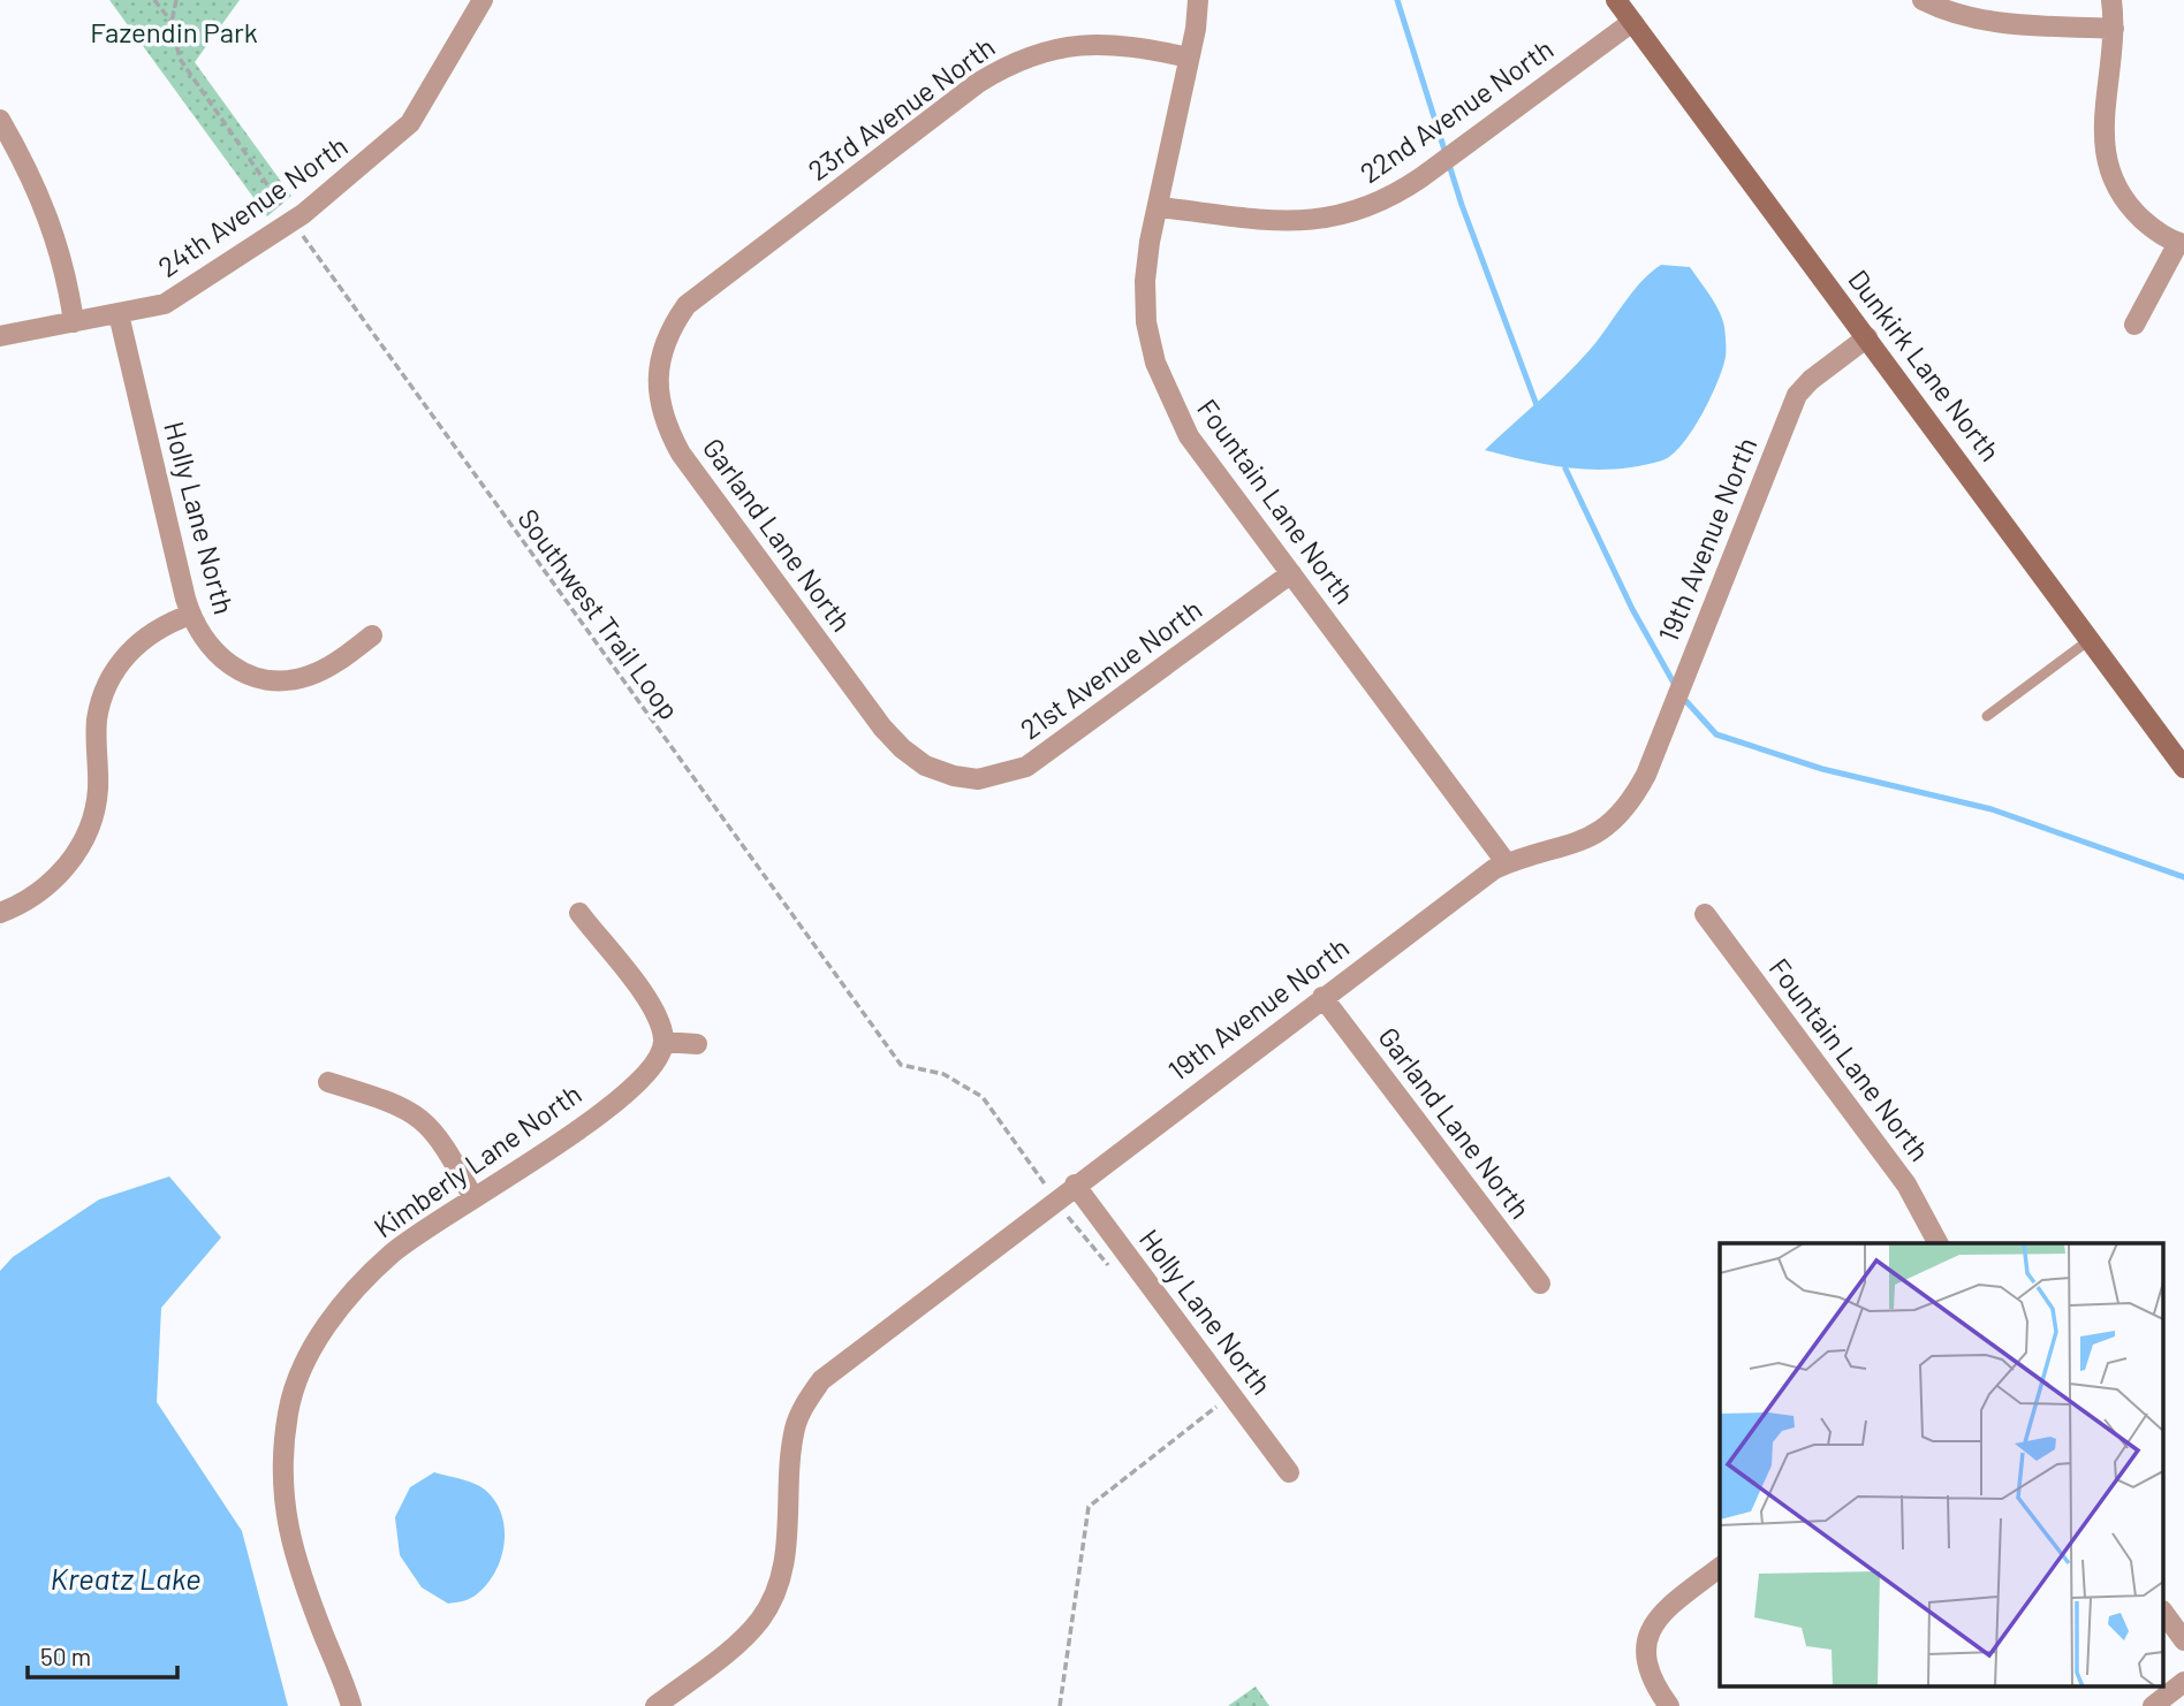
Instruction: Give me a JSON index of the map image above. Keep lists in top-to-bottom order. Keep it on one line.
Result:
{"streets":{"street":["23rd Avenue North","22nd Avenue North","24th Avenue North","Dunkirk Lane North","Fountain Lane North","Holly Lane North","Garland Lane North","19th Avenue North","21st Avenue North","Kimberly Lane North"],"path":["Southwest Trail Loop"]},"crossings":[["23rd Avenue North","Fountain Lane North"],["23rd Avenue North","Garland Lane North"],["22nd Avenue North","Dunkirk Lane North"],["22nd Avenue North","Fountain Lane North"],["24th Avenue North","Holly Lane North"],["24th Avenue North","Southwest Trail Loop"],["Dunkirk Lane North","19th Avenue North"],["Fountain Lane North","19th Avenue North"],["Fountain Lane North","21st Avenue North"],["Holly Lane North","19th Avenue North"],["Garland Lane North","19th Avenue North"],["Garland Lane North","21st Avenue North"]],"water":["Kreatz Lake"],"parks":["Fazendin Park"],"scale_bar":"50 m"}
